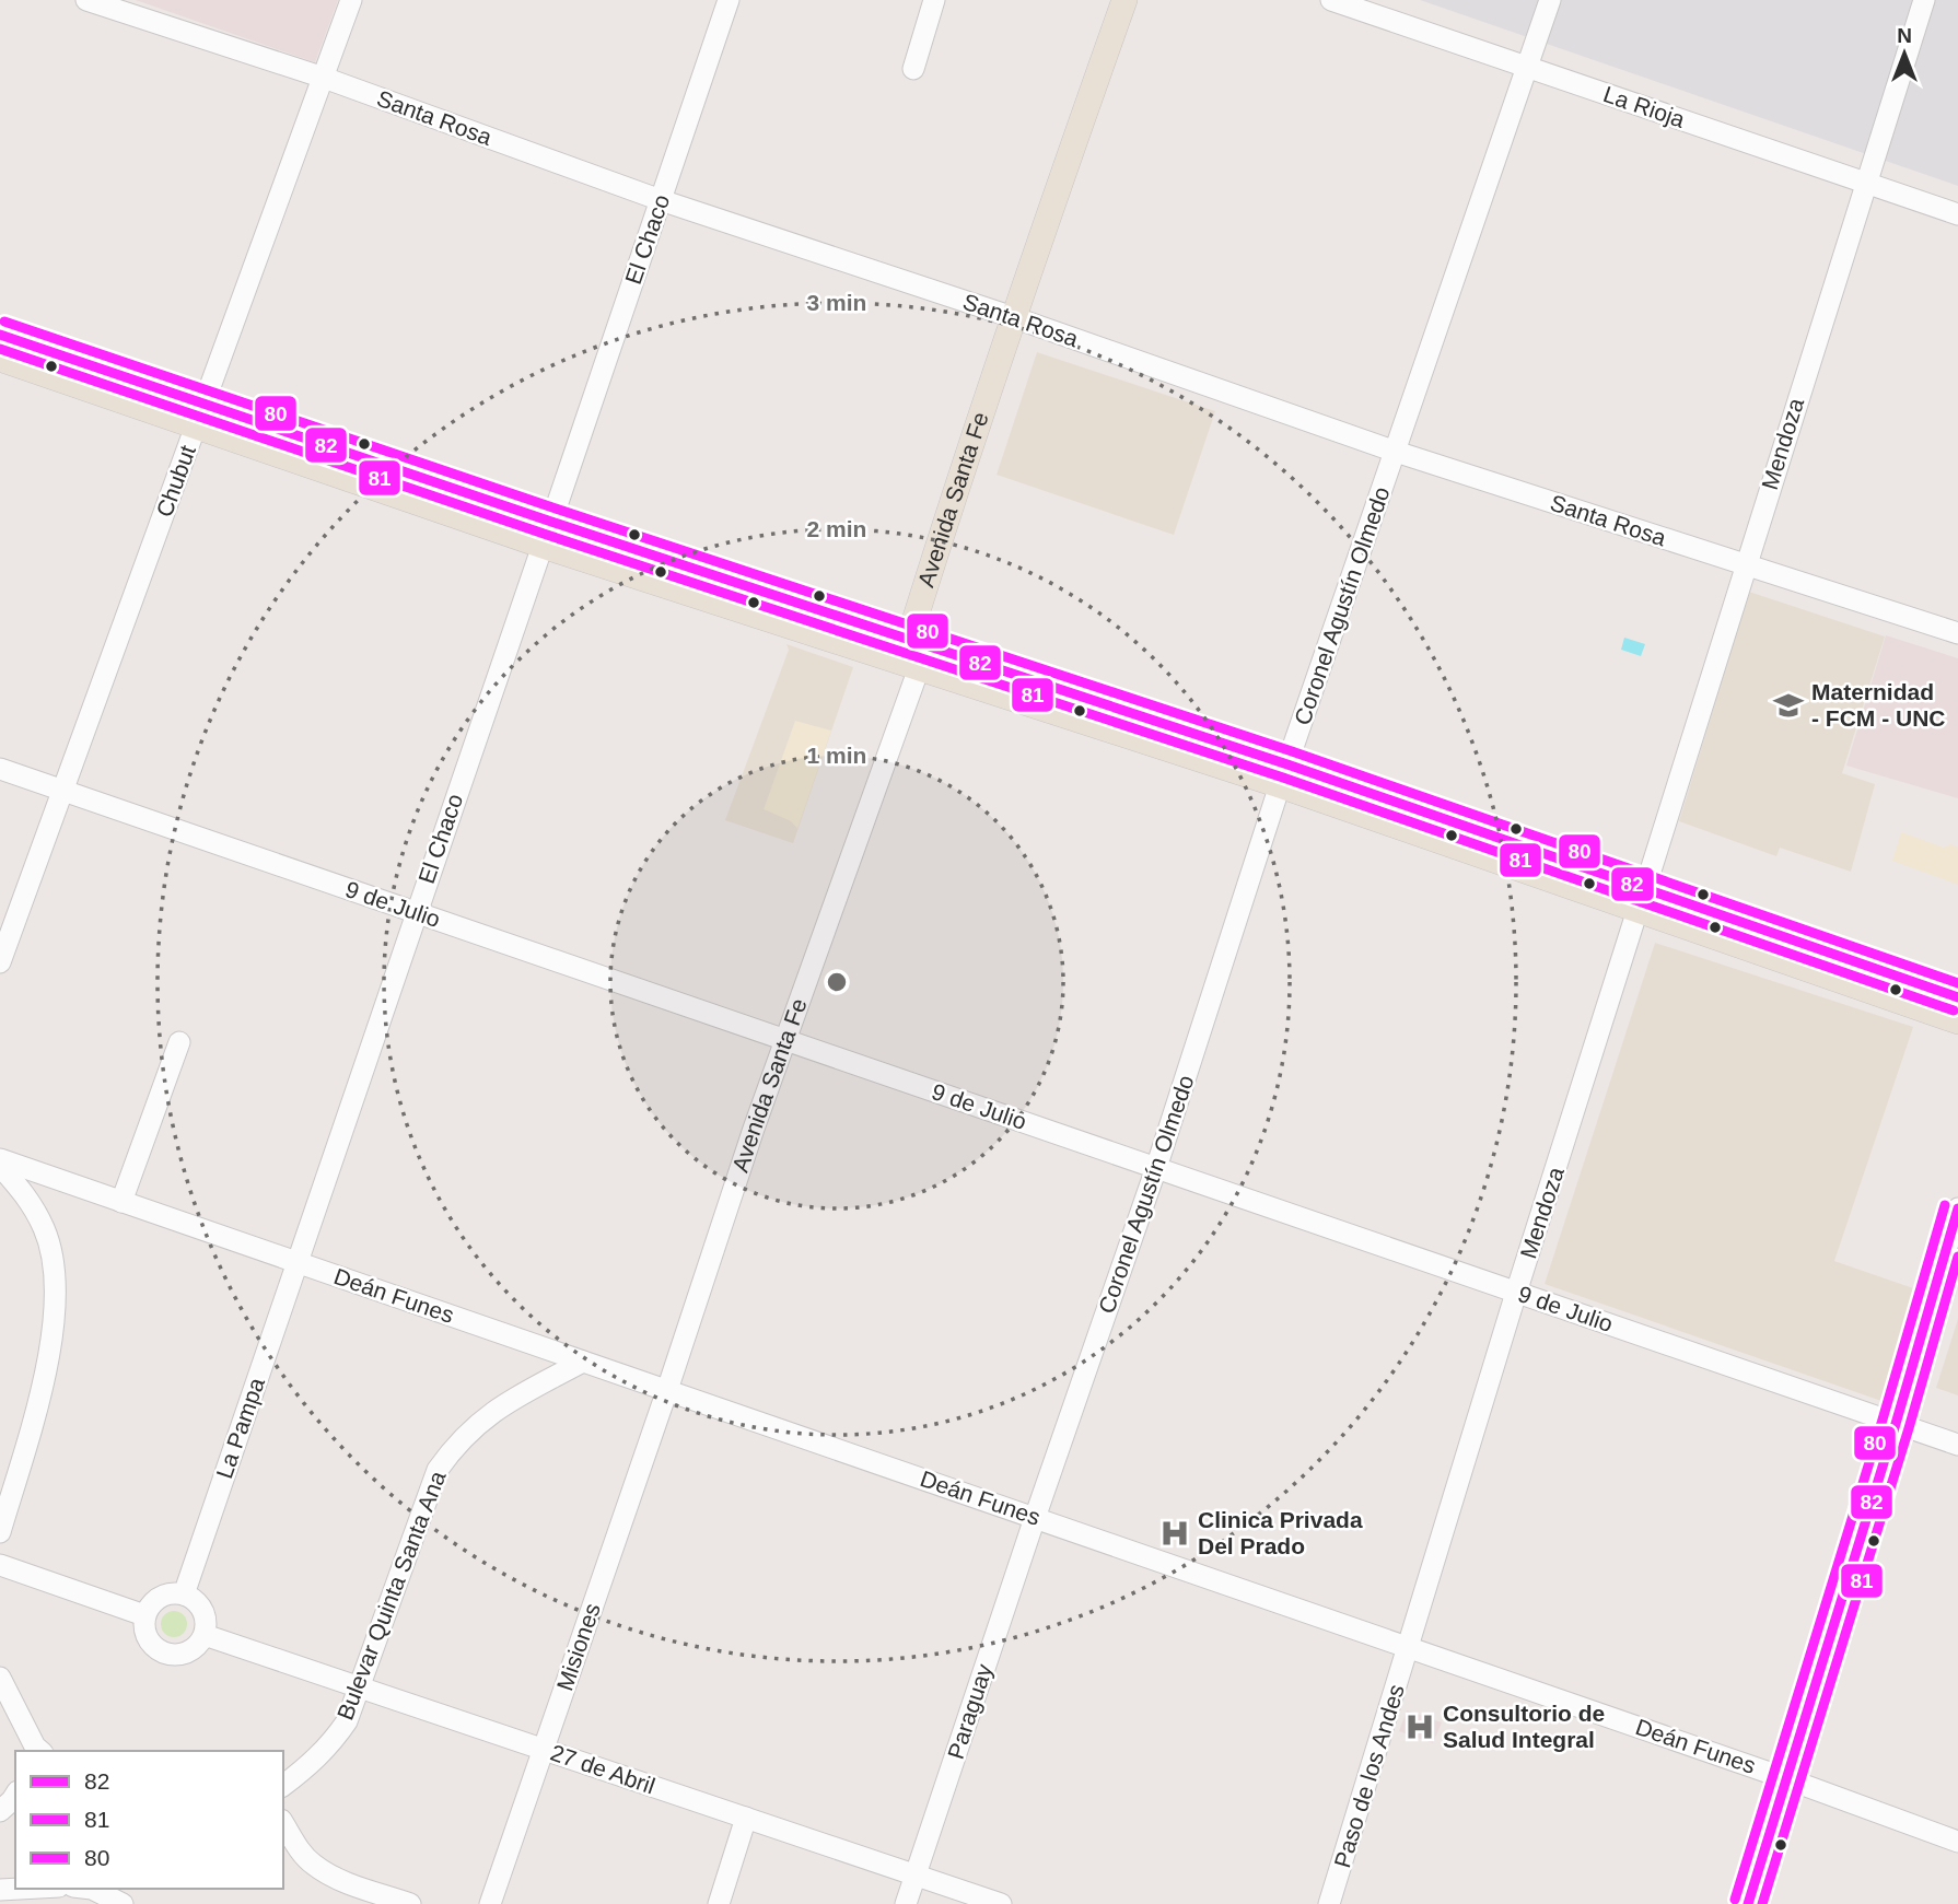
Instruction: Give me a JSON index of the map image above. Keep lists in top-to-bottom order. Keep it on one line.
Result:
{"streets":{"main road":["Avenida Santa Fe"],"street":["La Rioja","Santa Rosa","El Chaco","Mendoza","Chubut","Coronel Agustín Olmedo","9 de Julio","Deán Funes","La Pampa","Bulevar Quinta Santa Ana","Misiones","Paraguay","27 de Abril","Paso de los Andes"]},"crossings":[["La Rioja","Mendoza"],["La Rioja","Coronel Agustín Olmedo"],["Santa Rosa","El Chaco"],["Santa Rosa","Mendoza"],["Santa Rosa","Chubut"],["Santa Rosa","Avenida Santa Fe"],["Santa Rosa","Coronel Agustín Olmedo"],["El Chaco","9 de Julio"],["El Chaco","Deán Funes"],["El Chaco","La Pampa"],["Mendoza","9 de Julio"],["Mendoza","Deán Funes"],["Mendoza","Paso de los Andes"],["Chubut","9 de Julio"],["Avenida Santa Fe","9 de Julio"],["Avenida Santa Fe","Deán Funes"],["Avenida Santa Fe","Misiones"],["Coronel Agustín Olmedo","9 de Julio"],["Coronel Agustín Olmedo","Deán Funes"],["Coronel Agustín Olmedo","Paraguay"],["Deán Funes","La Pampa"],["Deán Funes","Bulevar Quinta Santa Ana"],["Deán Funes","Misiones"],["Deán Funes","Paraguay"],["Deán Funes","Paso de los Andes"],["La Pampa","27 de Abril"],["Bulevar Quinta Santa Ana","27 de Abril"],["Misiones","27 de Abril"],["Paraguay","27 de Abril"]],"places":{"school or university":["Maternidad - FCM - UNC"],"hospital":["Clinica Privada Del Prado","Consultorio de Salud Integral"]},"lines":["transit line 80","transit line 82","transit line 81"],"legend":["82","81","80"],"north":"top","rings":["3 min","2 min","1 min"]}
